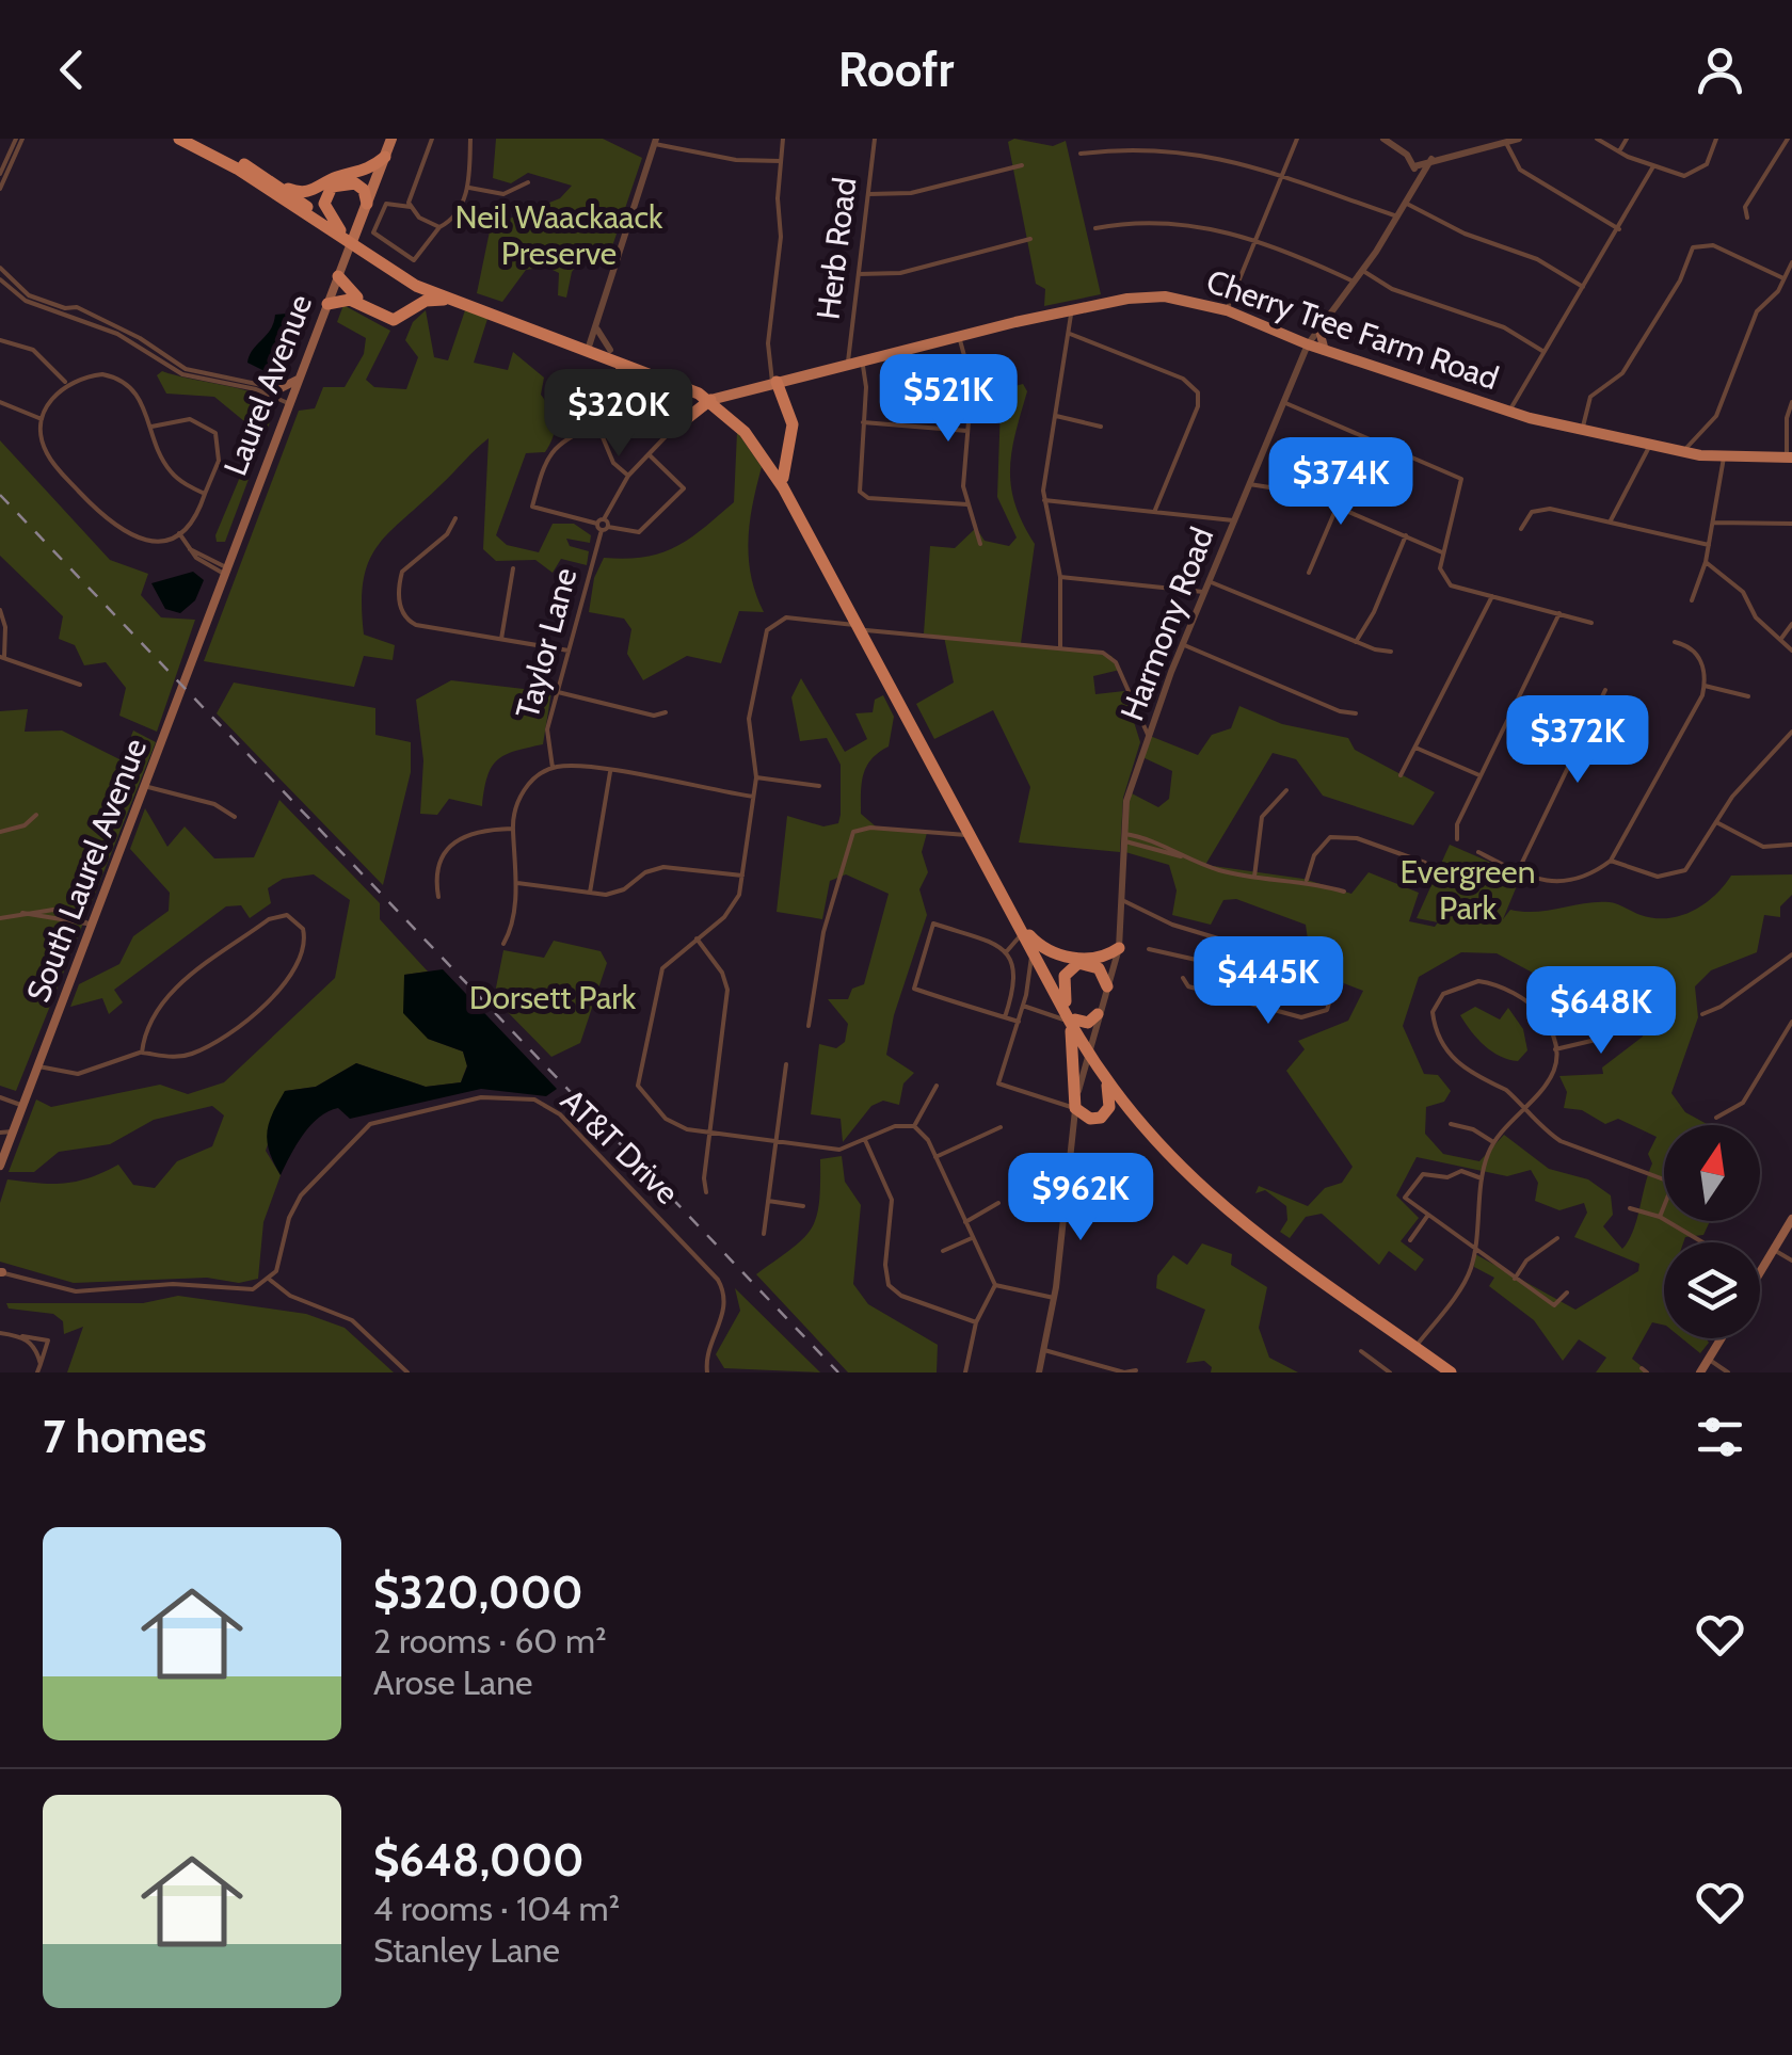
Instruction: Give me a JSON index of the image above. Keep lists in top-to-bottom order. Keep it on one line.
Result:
{"streets":{"main road":["Cherry Tree Farm Road","Laurel Avenue","South Laurel Avenue"],"street":["Herb Road","Harmony Road","Taylor Lane","AT&T Drive"]},"crossings":[["Herb Road","Cherry Tree Farm Road"],["Cherry Tree Farm Road","Harmony Road"],["Laurel Avenue","South Laurel Avenue"]],"parks":["Neil Waackaack Preserve","Evergreen Park","Dorsett Park"],"north":"top","page":{"header":"Roofr","price":["$521K","$320K","$374K","$372K","$445K","$648K","$962K"],"heading":"7 homes","list":[{"name":"$320,000","note":"2 rooms · 60 m² · Arose Lane"},{"name":"$648,000","note":"4 rooms · 104 m² · Stanley Lane"}]}}
